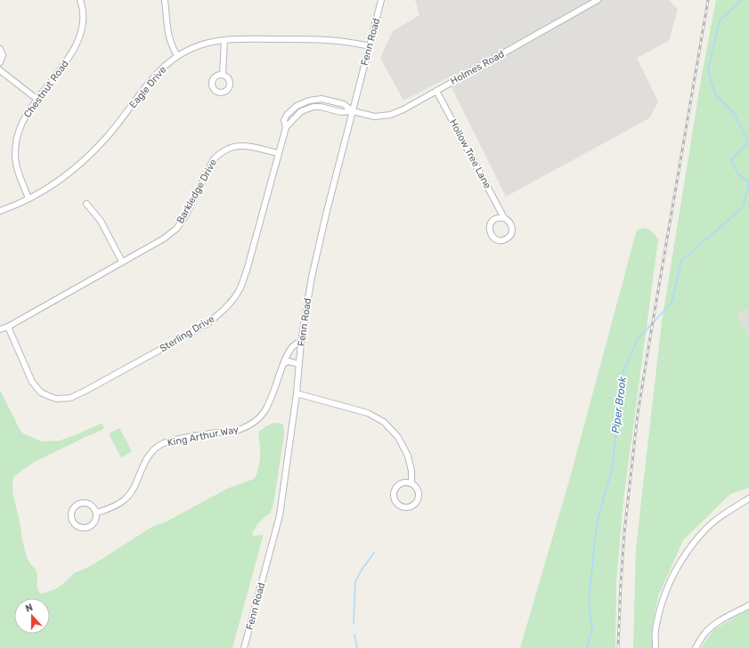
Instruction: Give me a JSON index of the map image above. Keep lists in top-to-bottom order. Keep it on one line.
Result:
{"streets":{"street":["Fenn Road","Holmes Road","Eagle Drive","Chestnut Road","Hollow Tree Lane","Barkledge Drive","Sterling Drive","King Arthur Way"]},"crossings":[["Fenn Road","Holmes Road"],["Fenn Road","Eagle Drive"],["Fenn Road","Sterling Drive"],["Fenn Road","King Arthur Way"],["Holmes Road","Hollow Tree Lane"],["Holmes Road","Sterling Drive"],["Eagle Drive","Chestnut Road"],["Barkledge Drive","Sterling Drive"]],"water":["Piper Brook"],"north":"top"}
